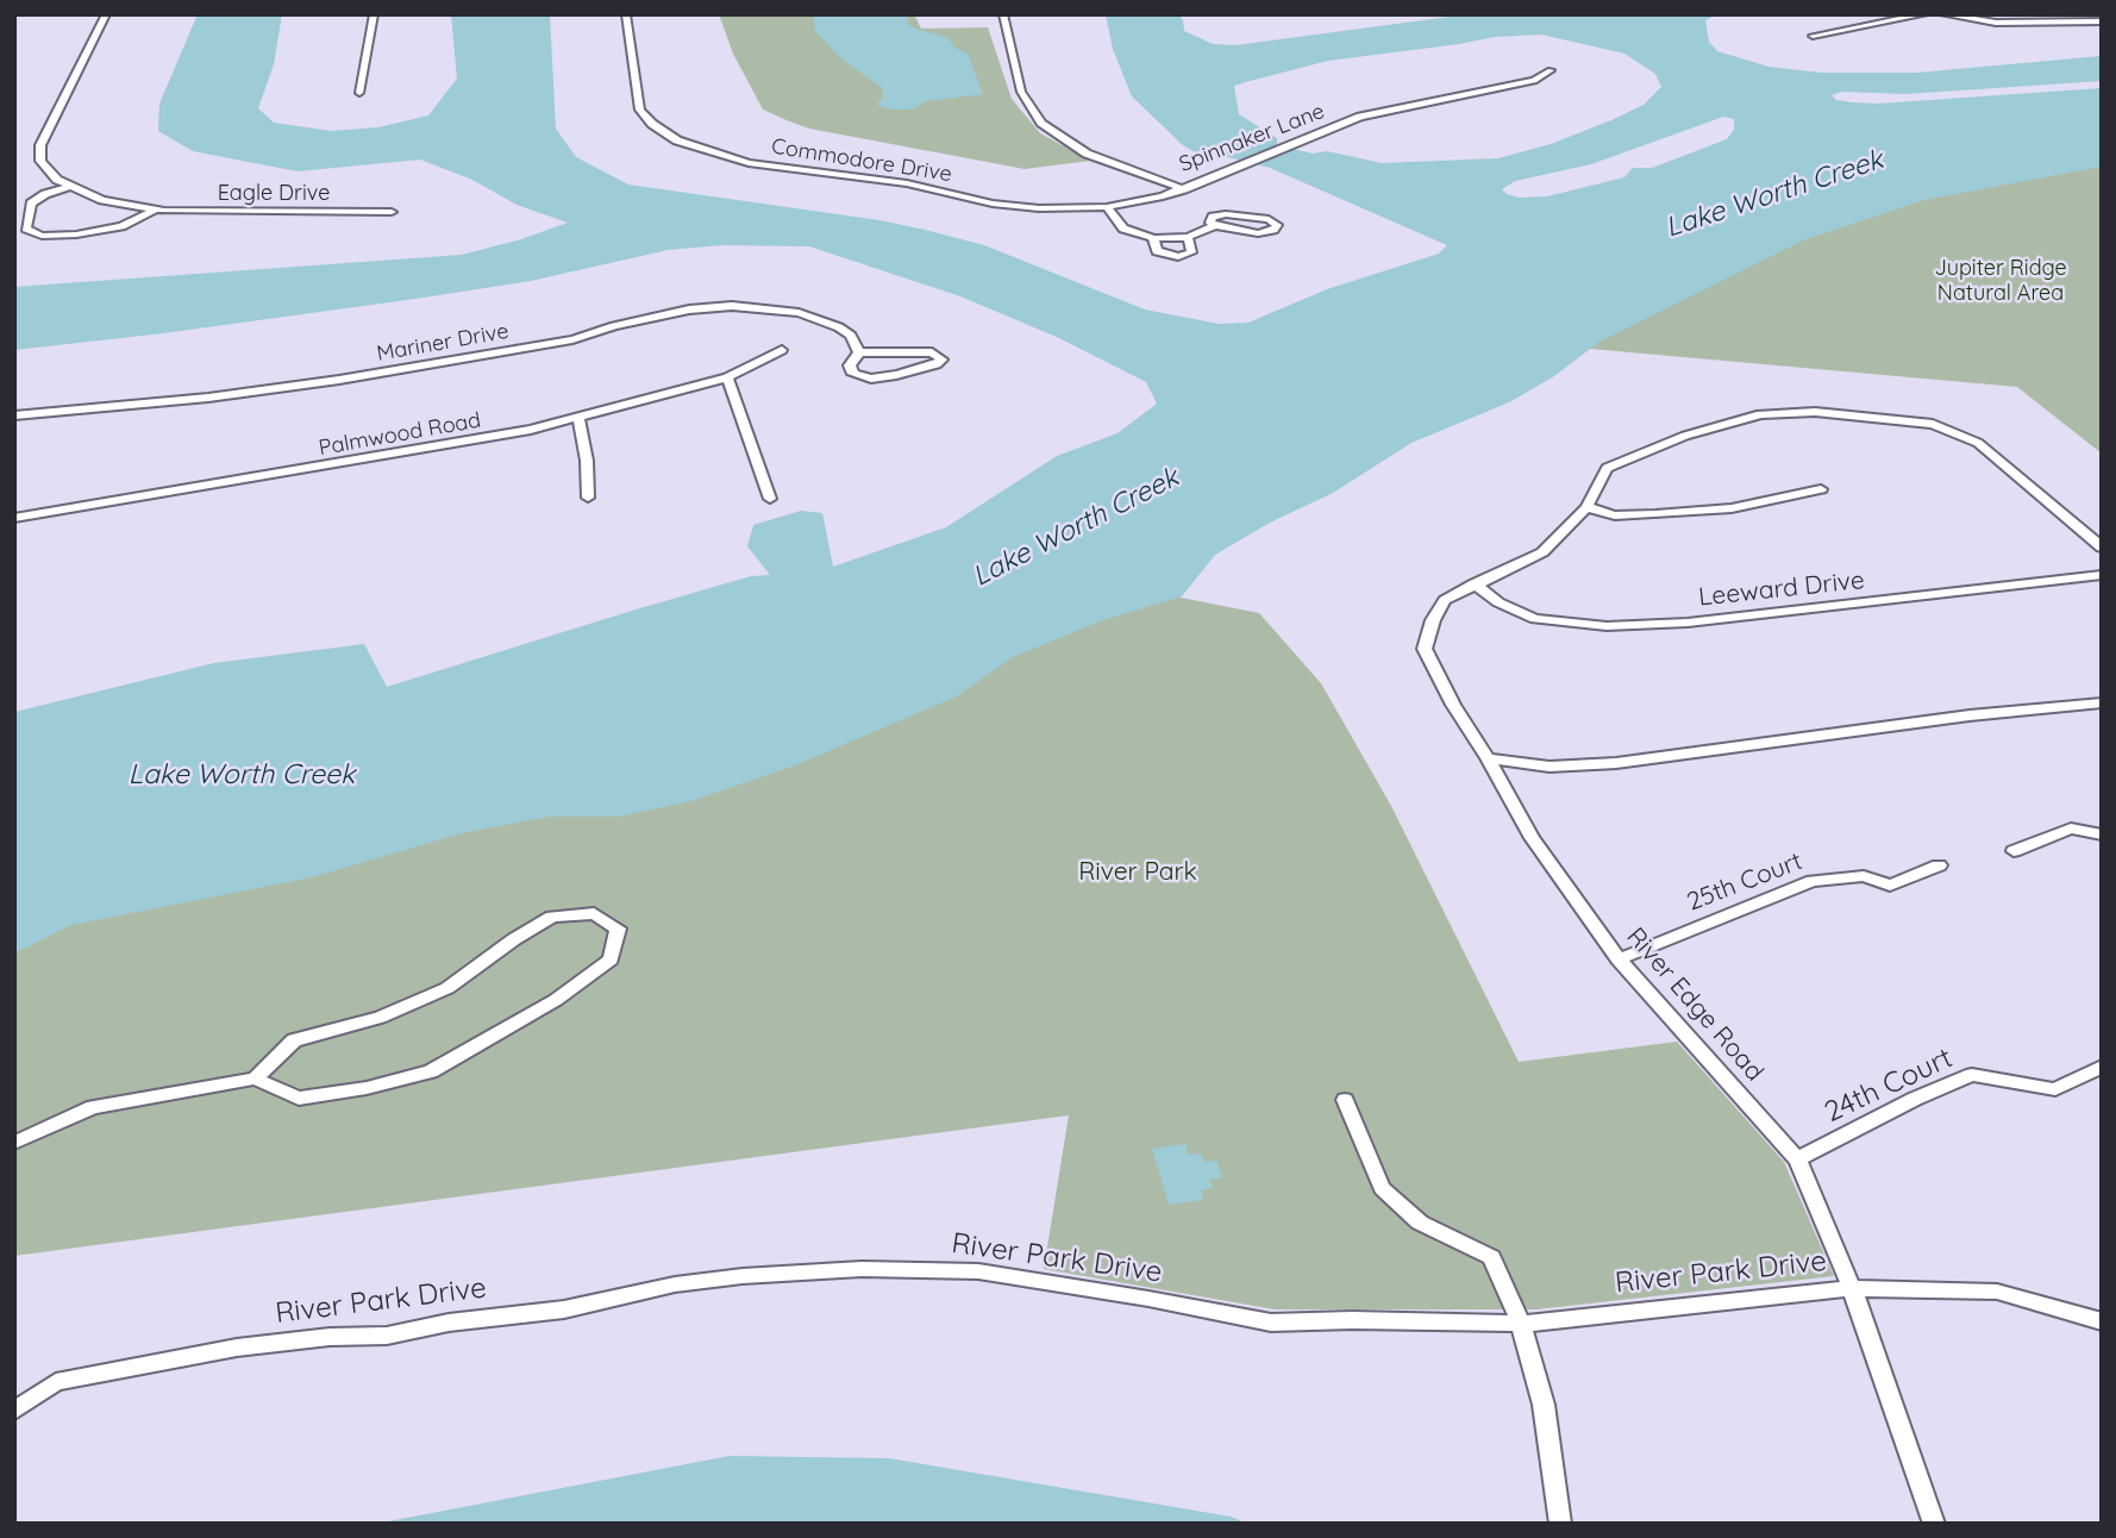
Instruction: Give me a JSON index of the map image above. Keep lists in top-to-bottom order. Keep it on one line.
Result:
{"streets":{"street":["Spinnaker Lane","Commodore Drive","Eagle Drive","Mariner Drive","Palmwood Road","Leeward Drive","25th Court","River Edge Road","24th Court","River Park Drive"]},"crossings":[["Spinnaker Lane","Commodore Drive"],["Leeward Drive","River Edge Road"],["25th Court","River Edge Road"],["River Edge Road","24th Court"],["River Edge Road","River Park Drive"]],"water":["Lake Worth Creek"],"parks":["Jupiter Ridge Natural Area","River Park"]}
